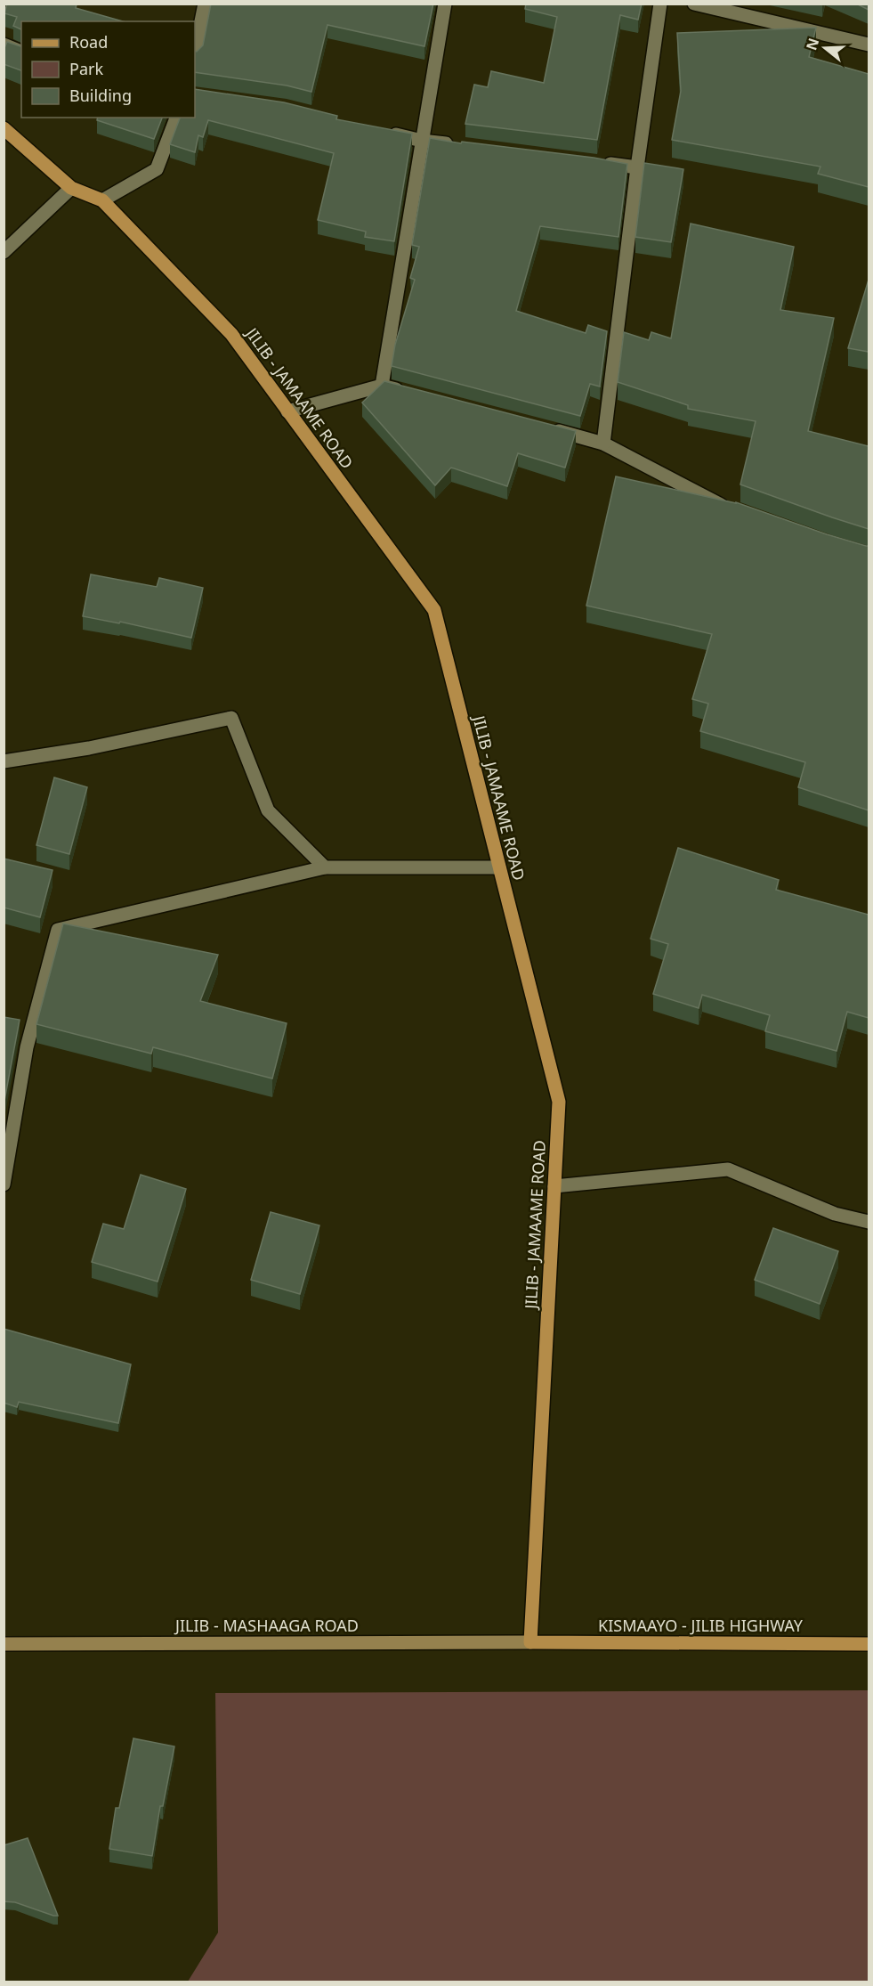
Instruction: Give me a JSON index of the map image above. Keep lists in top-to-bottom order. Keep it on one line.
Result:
{"streets":{"main road":["JILIB - JAMAAME ROAD","JILIB - MASHAAGA ROAD","KISMAAYO - JILIB HIGHWAY"]},"crossings":[["JILIB - JAMAAME ROAD","JILIB - MASHAAGA ROAD"],["JILIB - JAMAAME ROAD","KISMAAYO - JILIB HIGHWAY"],["JILIB - MASHAAGA ROAD","KISMAAYO - JILIB HIGHWAY"]],"legend":["Road","Park","Building"],"north":"left"}
